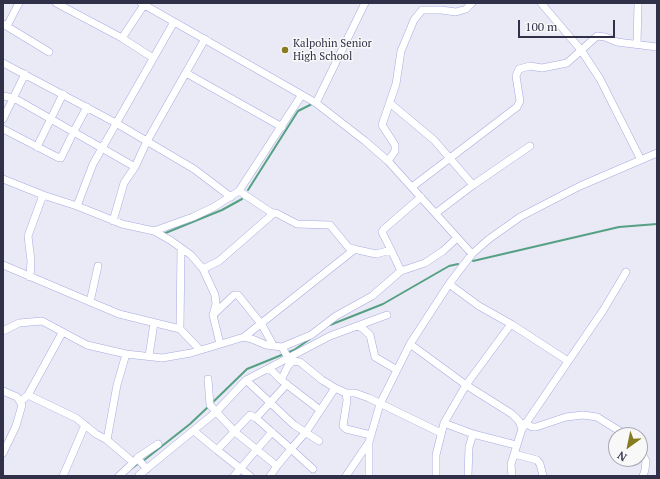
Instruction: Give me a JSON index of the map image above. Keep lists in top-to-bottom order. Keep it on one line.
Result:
{"places":["Kalpohin Senior High School"],"scale_bar":"100 m","north":"bottom left"}
